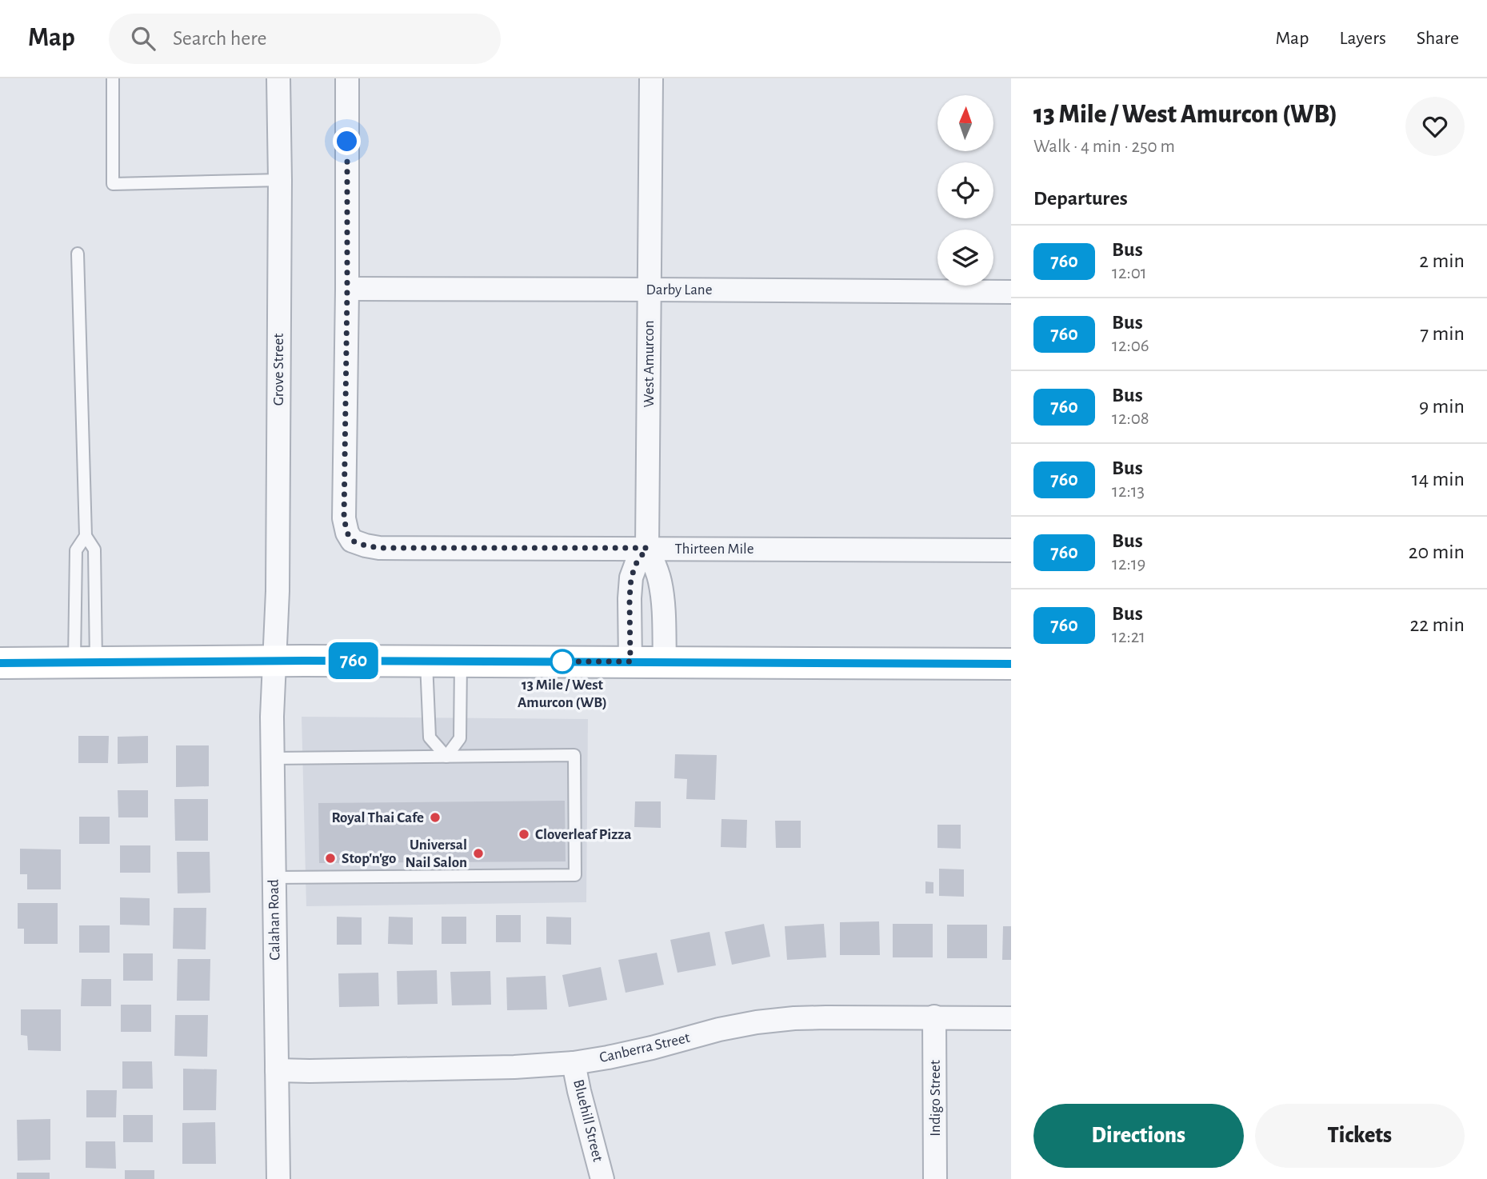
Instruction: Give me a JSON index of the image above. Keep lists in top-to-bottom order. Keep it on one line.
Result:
{"streets":{"street":["Darby Lane","West Amurcon","Grove Street","Thirteen Mile","Calahan Road","Canberra Street","Indigo Street","Bluehill Street"]},"crossings":[["Darby Lane","West Amurcon"],["Darby Lane","Thirteen Mile"],["West Amurcon","Thirteen Mile"],["Grove Street","Calahan Road"],["Calahan Road","Canberra Street"],["Canberra Street","Indigo Street"],["Canberra Street","Bluehill Street"]],"places":["13 Mile / West Amurcon (WB)","Royal Thai Cafe","Cloverleaf Pizza","Universal Nail Salon","Stop'n'go"],"lines":["bus line 760"],"north":"top","page":{"header":"Map","search":"Search here","nav":["Map","Layers","Share"],"on_map":"760","heading":[["13 Mile / West Amurcon (WB)","Walk · 4 min · 250 m"],"Departures"],"list":[{"mark":"760","name":"Bus","note":"12:01","value":"2 min"},{"mark":"760","name":"Bus","note":"12:06","value":"7 min"},{"mark":"760","name":"Bus","note":"12:08","value":"9 min"},{"mark":"760","name":"Bus","note":"12:13","value":"14 min"},{"mark":"760","name":"Bus","note":"12:19","value":"20 min"},{"mark":"760","name":"Bus","note":"12:21","value":"22 min"}],"buttons":["Directions","Tickets"]}}
